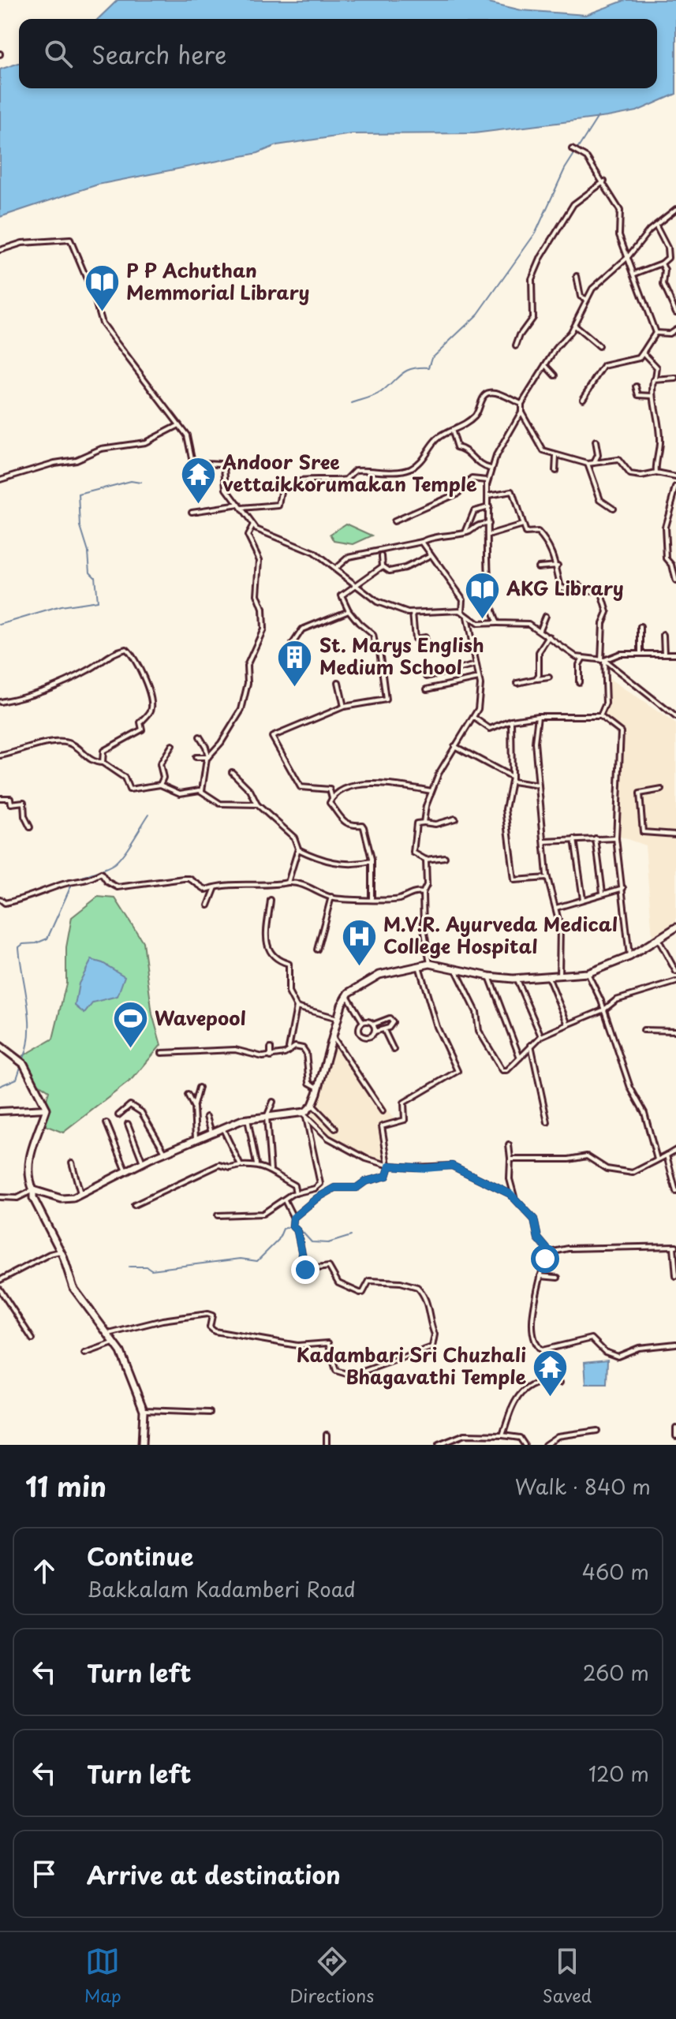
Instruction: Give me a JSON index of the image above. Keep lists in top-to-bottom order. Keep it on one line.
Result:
{"places":{"library":["P P Achuthan Memmorial Library","AKG Library"],"temple":["Andoor Sree vettaikkorumakan Temple","Kadambari Sri Chuzhali Bhagavathi Temple"],"building":["St. Marys English Medium School"],"hospital":["M.V.R. Ayurveda Medical College Hospital"],"sports":["Wavepool"]},"page":{"search":"Search here","heading":["11 min","Walk · 840 m"],"list":[["Continue","Bakkalam Kadamberi Road","460 m"],["Turn left","260 m"],["Turn left","120 m"],"Arrive at destination"],"nav":["Map","Directions","Saved"]}}
